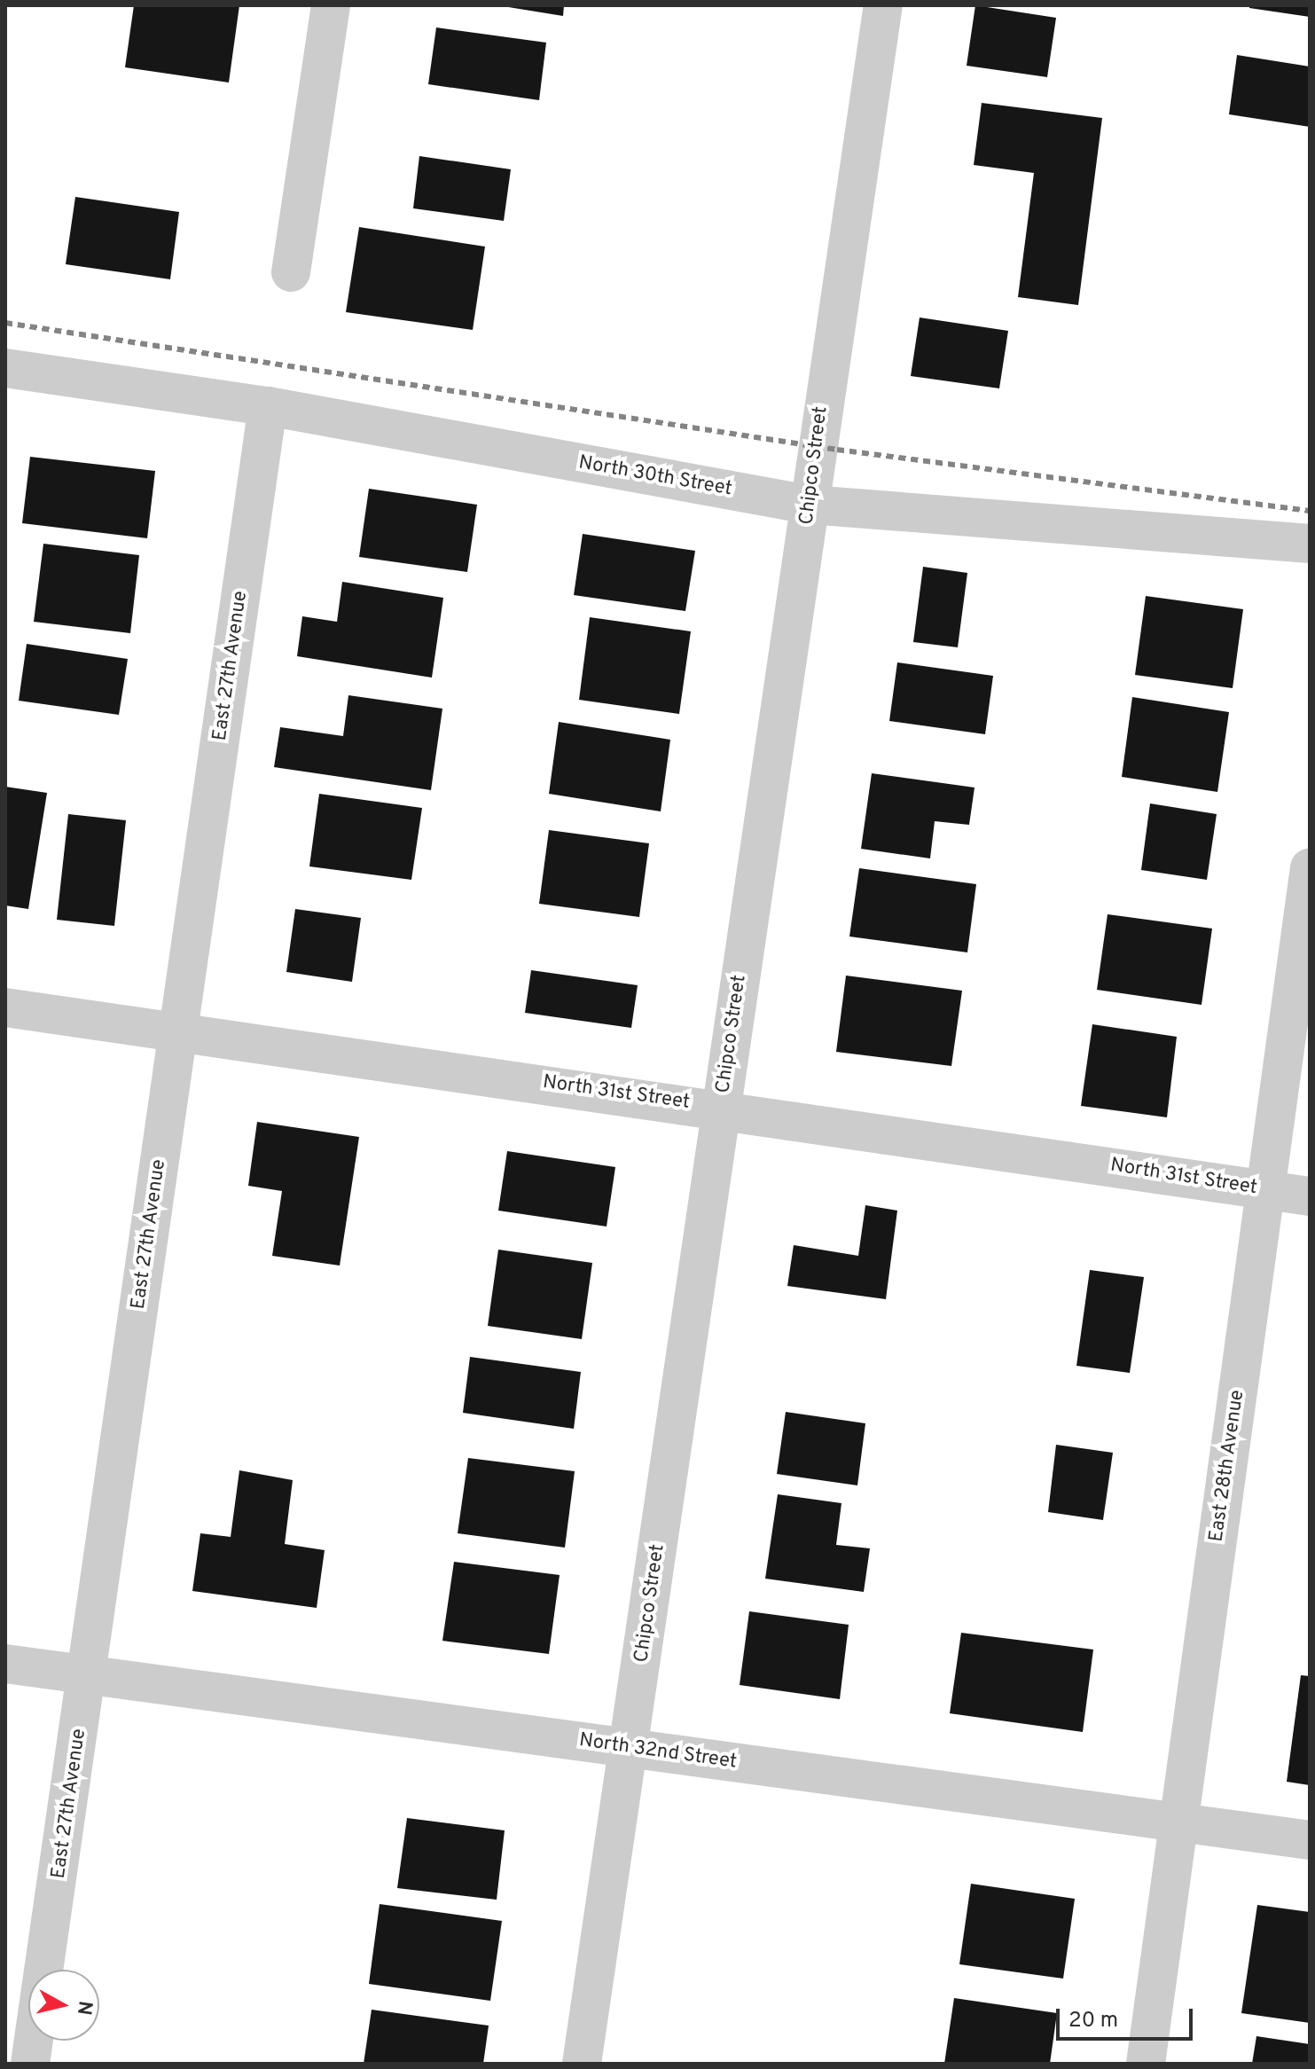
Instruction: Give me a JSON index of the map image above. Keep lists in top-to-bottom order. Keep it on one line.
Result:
{"streets":{"street":["Chipco Street","North 30th Street","East 27th Avenue","North 31st Street","East 28th Avenue","North 32nd Street"]},"crossings":[["Chipco Street","North 30th Street"],["Chipco Street","North 31st Street"],["Chipco Street","North 32nd Street"],["North 30th Street","East 27th Avenue"],["East 27th Avenue","North 31st Street"],["East 27th Avenue","North 32nd Street"],["North 31st Street","East 28th Avenue"],["East 28th Avenue","North 32nd Street"]],"scale_bar":"20 m","north":"right"}
